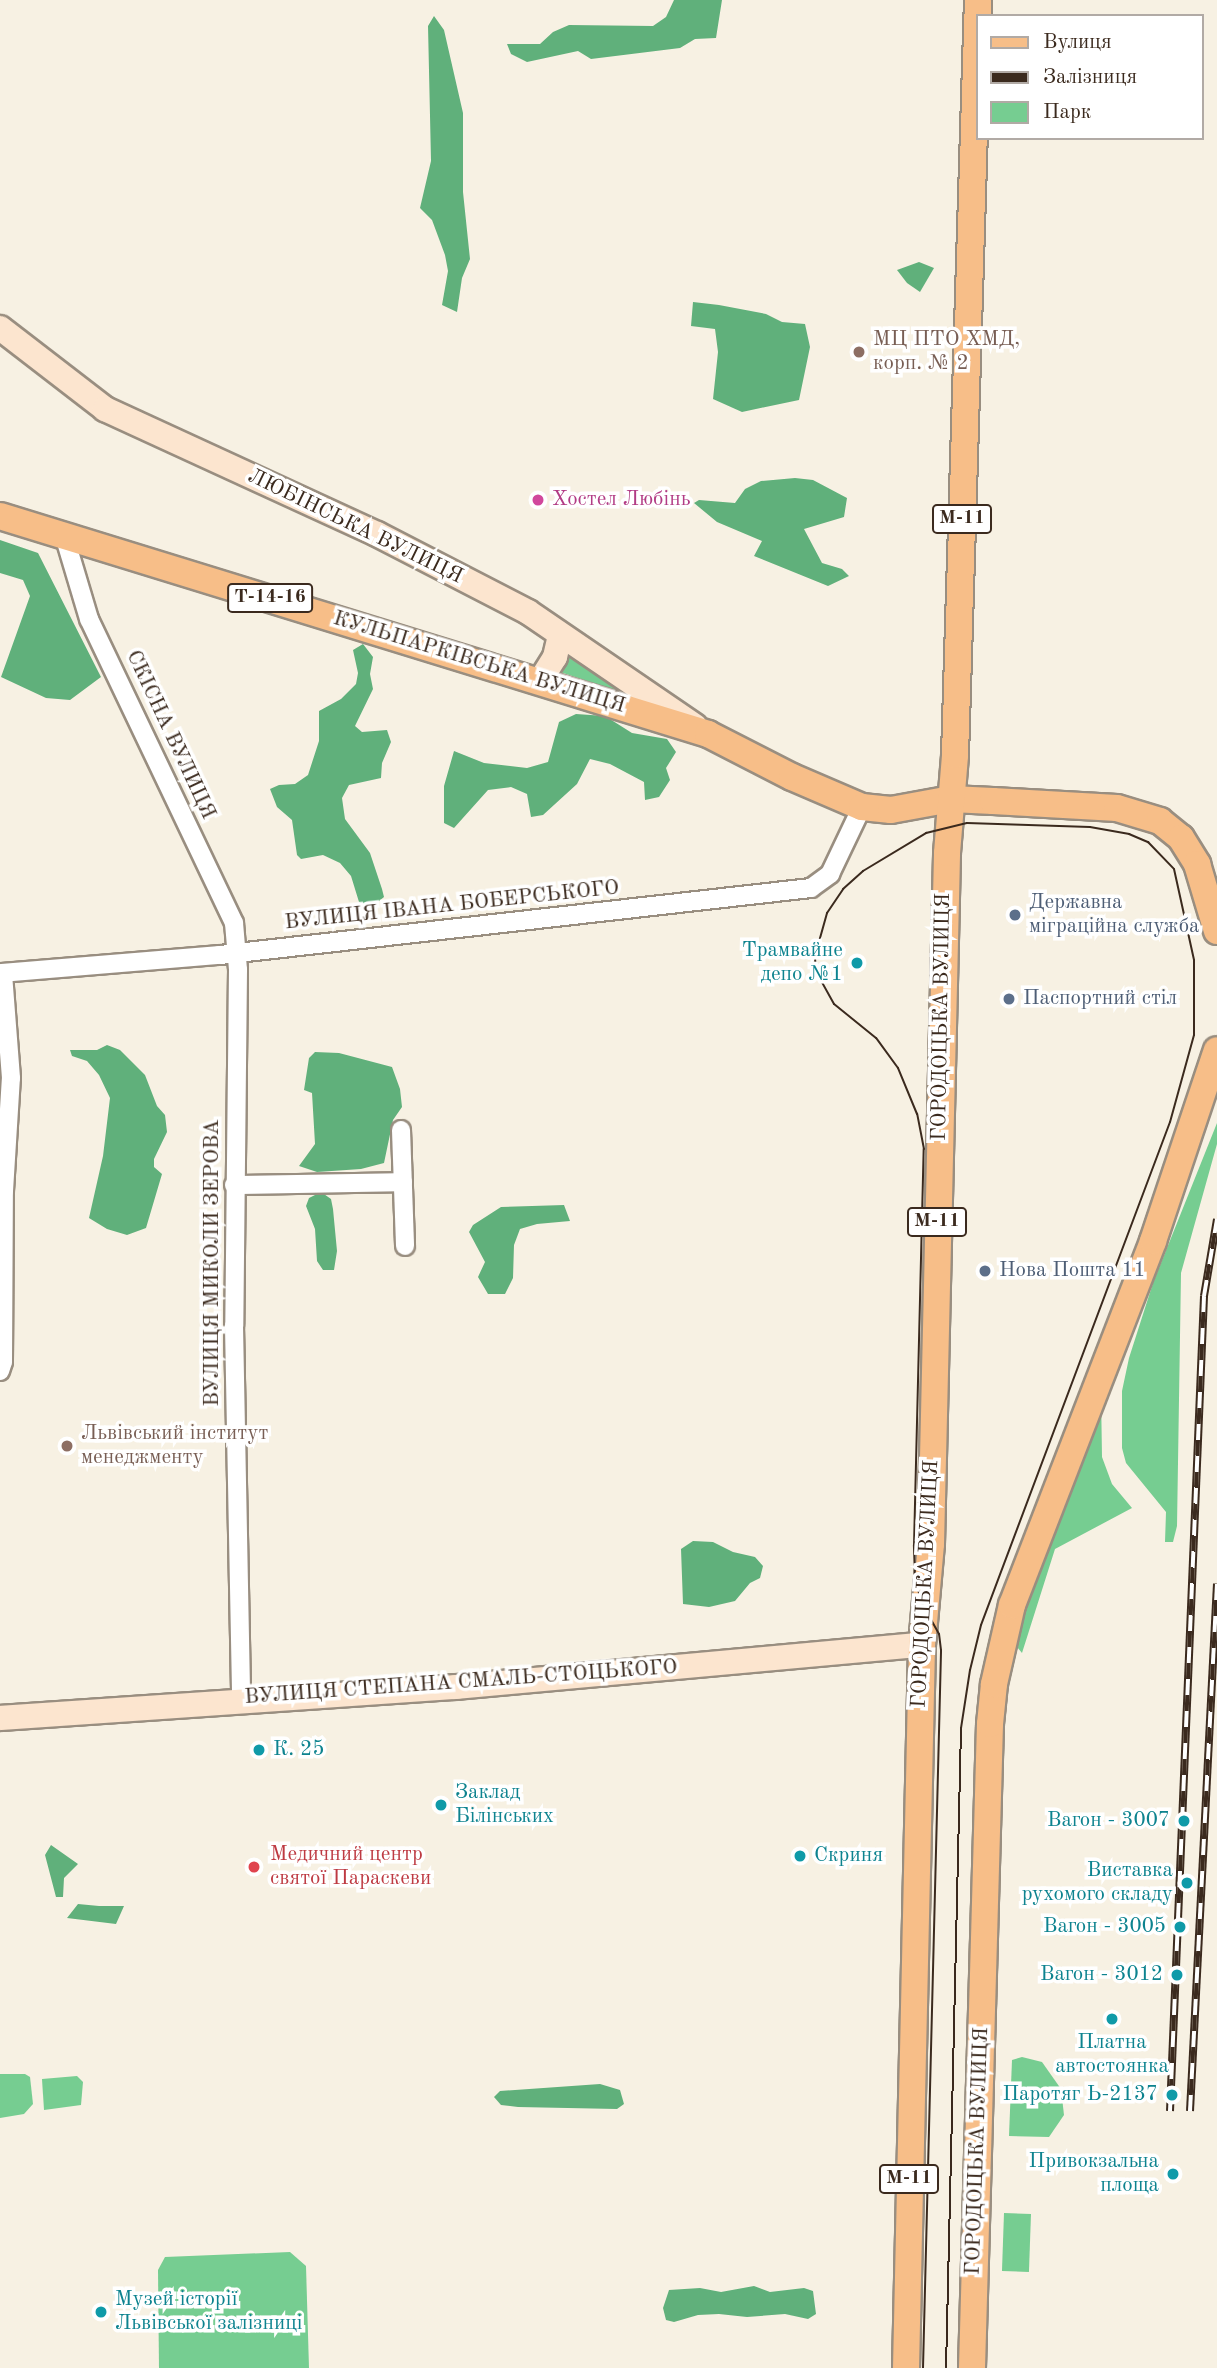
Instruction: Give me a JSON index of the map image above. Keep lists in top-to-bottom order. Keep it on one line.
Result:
{"streets":{"main road":["М-11","Т-14-16","КУЛЬПАРКІВСЬКА ВУЛИЦЯ","ГОРОДОЦЬКА ВУЛИЦЯ"],"street":["ЛЮБІНСЬКА ВУЛИЦЯ","СКІСНА ВУЛИЦЯ","ВУЛИЦЯ ІВАНА БОБЕРСЬКОГО","ВУЛИЦЯ МИКОЛИ ЗЕРОВА","ВУЛИЦЯ СТЕПАНА СМАЛЬ-СТОЦЬКОГО"]},"crossings":[["ЛЮБІНСЬКА ВУЛИЦЯ","КУЛЬПАРКІВСЬКА ВУЛИЦЯ"],["КУЛЬПАРКІВСЬКА ВУЛИЦЯ","СКІСНА ВУЛИЦЯ"],["КУЛЬПАРКІВСЬКА ВУЛИЦЯ","ВУЛИЦЯ ІВАНА БОБЕРСЬКОГО"],["КУЛЬПАРКІВСЬКА ВУЛИЦЯ","ГОРОДОЦЬКА ВУЛИЦЯ"],["СКІСНА ВУЛИЦЯ","ВУЛИЦЯ ІВАНА БОБЕРСЬКОГО"],["СКІСНА ВУЛИЦЯ","ВУЛИЦЯ МИКОЛИ ЗЕРОВА"],["ВУЛИЦЯ ІВАНА БОБЕРСЬКОГО","ВУЛИЦЯ МИКОЛИ ЗЕРОВА"],["ГОРОДОЦЬКА ВУЛИЦЯ","ВУЛИЦЯ СТЕПАНА СМАЛЬ-СТОЦЬКОГО"],["ВУЛИЦЯ МИКОЛИ ЗЕРОВА","ВУЛИЦЯ СТЕПАНА СМАЛЬ-СТОЦЬКОГО"]],"places":["МЦ ПТО ХМД, корп. № 2","Хостел Любінь","Державна міграційна служба","Трамвайне депо №1","Паспортний стіл","Нова Пошта 11","Львівський інститут менеджменту","К. 25","Заклад Білінських","Вагон - 3007","Скриня","Медичний центр святої Параскеви","Виставка рухомого складу","Вагон - 3005","Вагон - 3012","Платна автостоянка","Паротяг Ь-2137","Привокзальна площа","Музей історії Львівської залізниці"],"legend":["Вулиця","Залізниця","Парк"]}
